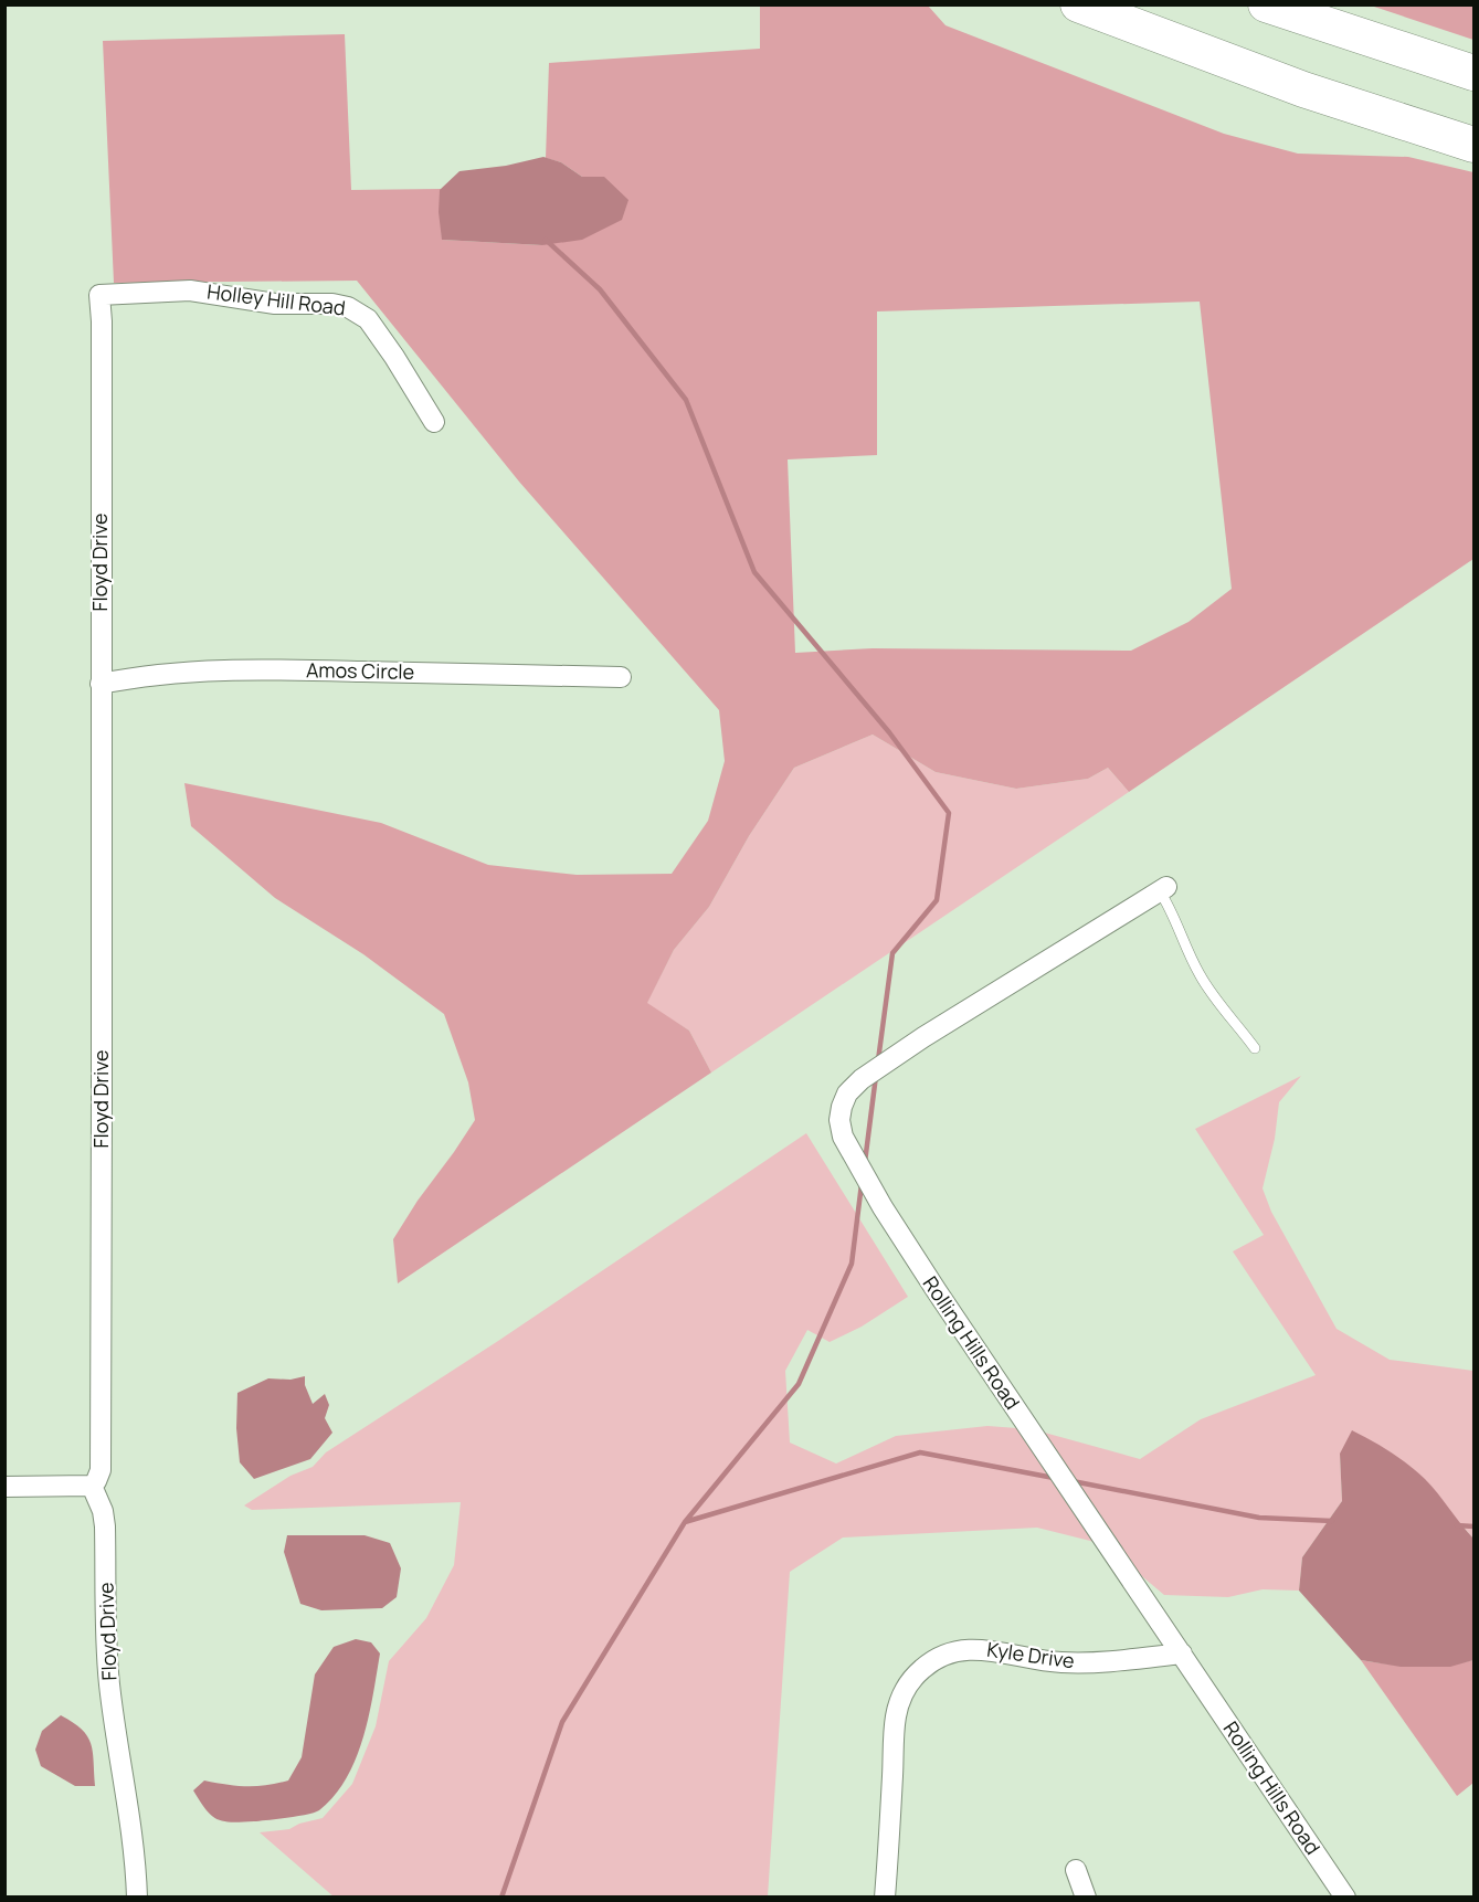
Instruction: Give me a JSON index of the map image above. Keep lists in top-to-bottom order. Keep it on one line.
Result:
{"streets":{"street":["Holley Hill Road","Floyd Drive","Amos Circle","Rolling Hills Road","Kyle Drive"]},"crossings":[["Holley Hill Road","Floyd Drive"],["Floyd Drive","Amos Circle"],["Rolling Hills Road","Kyle Drive"]]}
